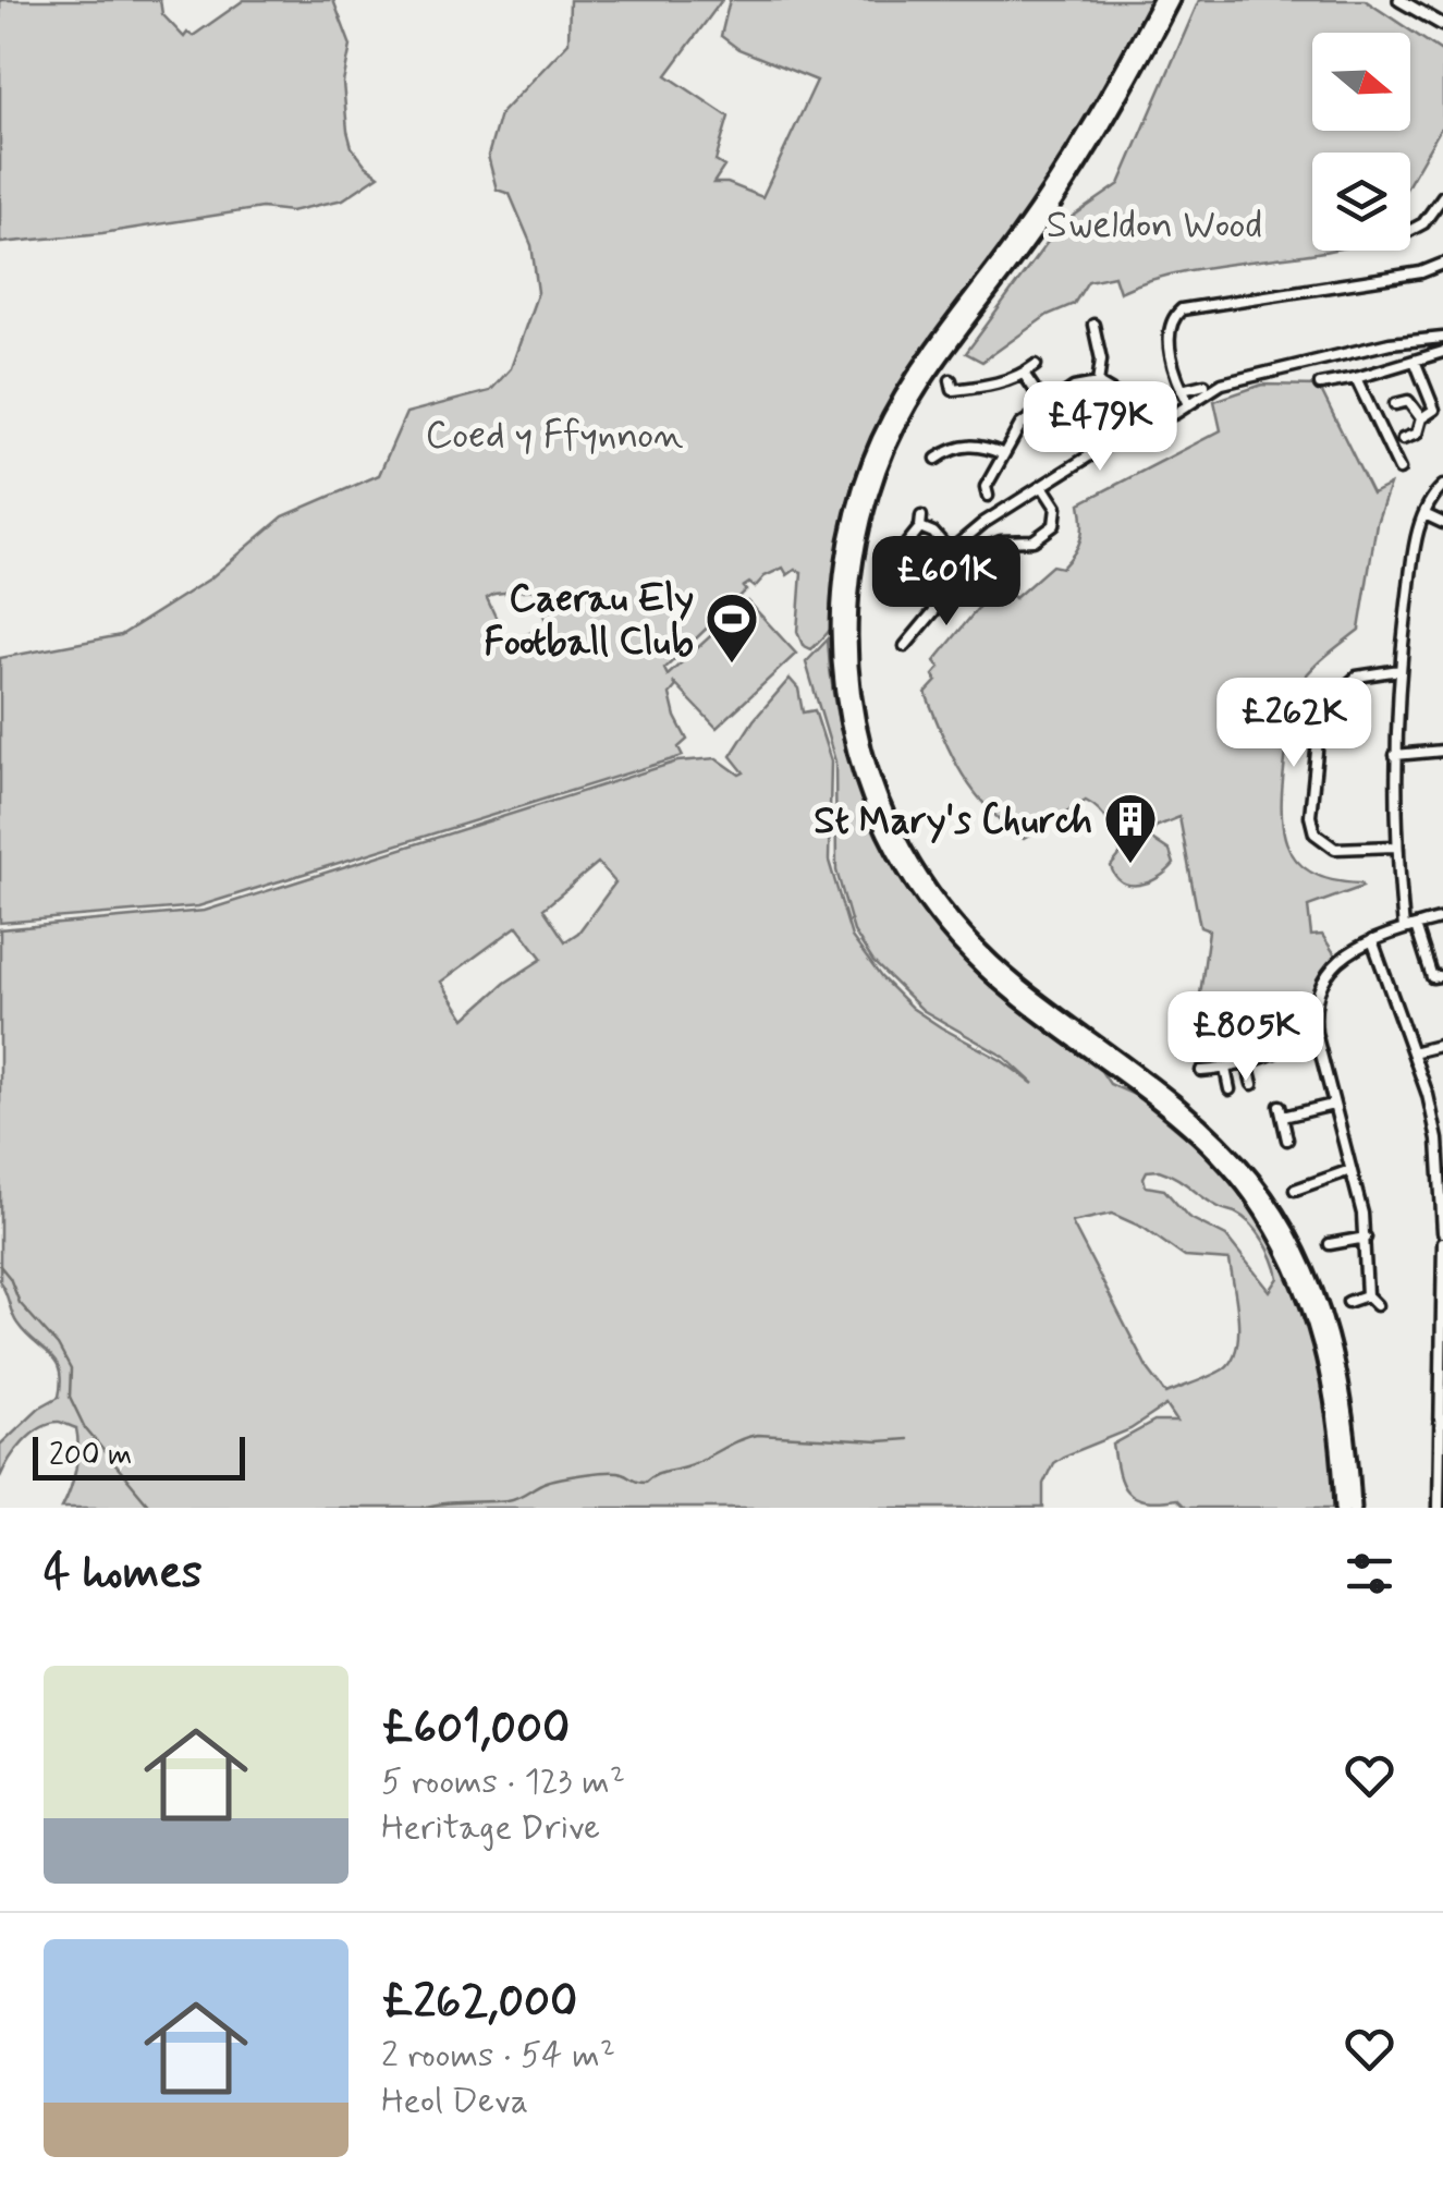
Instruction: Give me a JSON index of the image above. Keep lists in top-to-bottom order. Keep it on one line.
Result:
{"parks":["Sweldon Wood","Coed y Ffynnon"],"places":{"sports":["Caerau Ely Football Club"],"building":["St Mary's Church"]},"scale_bar":"200 m","north":"right","page":{"price":["£479K","£601K","£262K","£805K"],"scale":"200 m","heading":"4 homes","list":[{"name":"£601,000","note":"5 rooms · 123 m² · Heritage Drive"},{"name":"£262,000","note":"2 rooms · 54 m² · Heol Deva"}]}}
